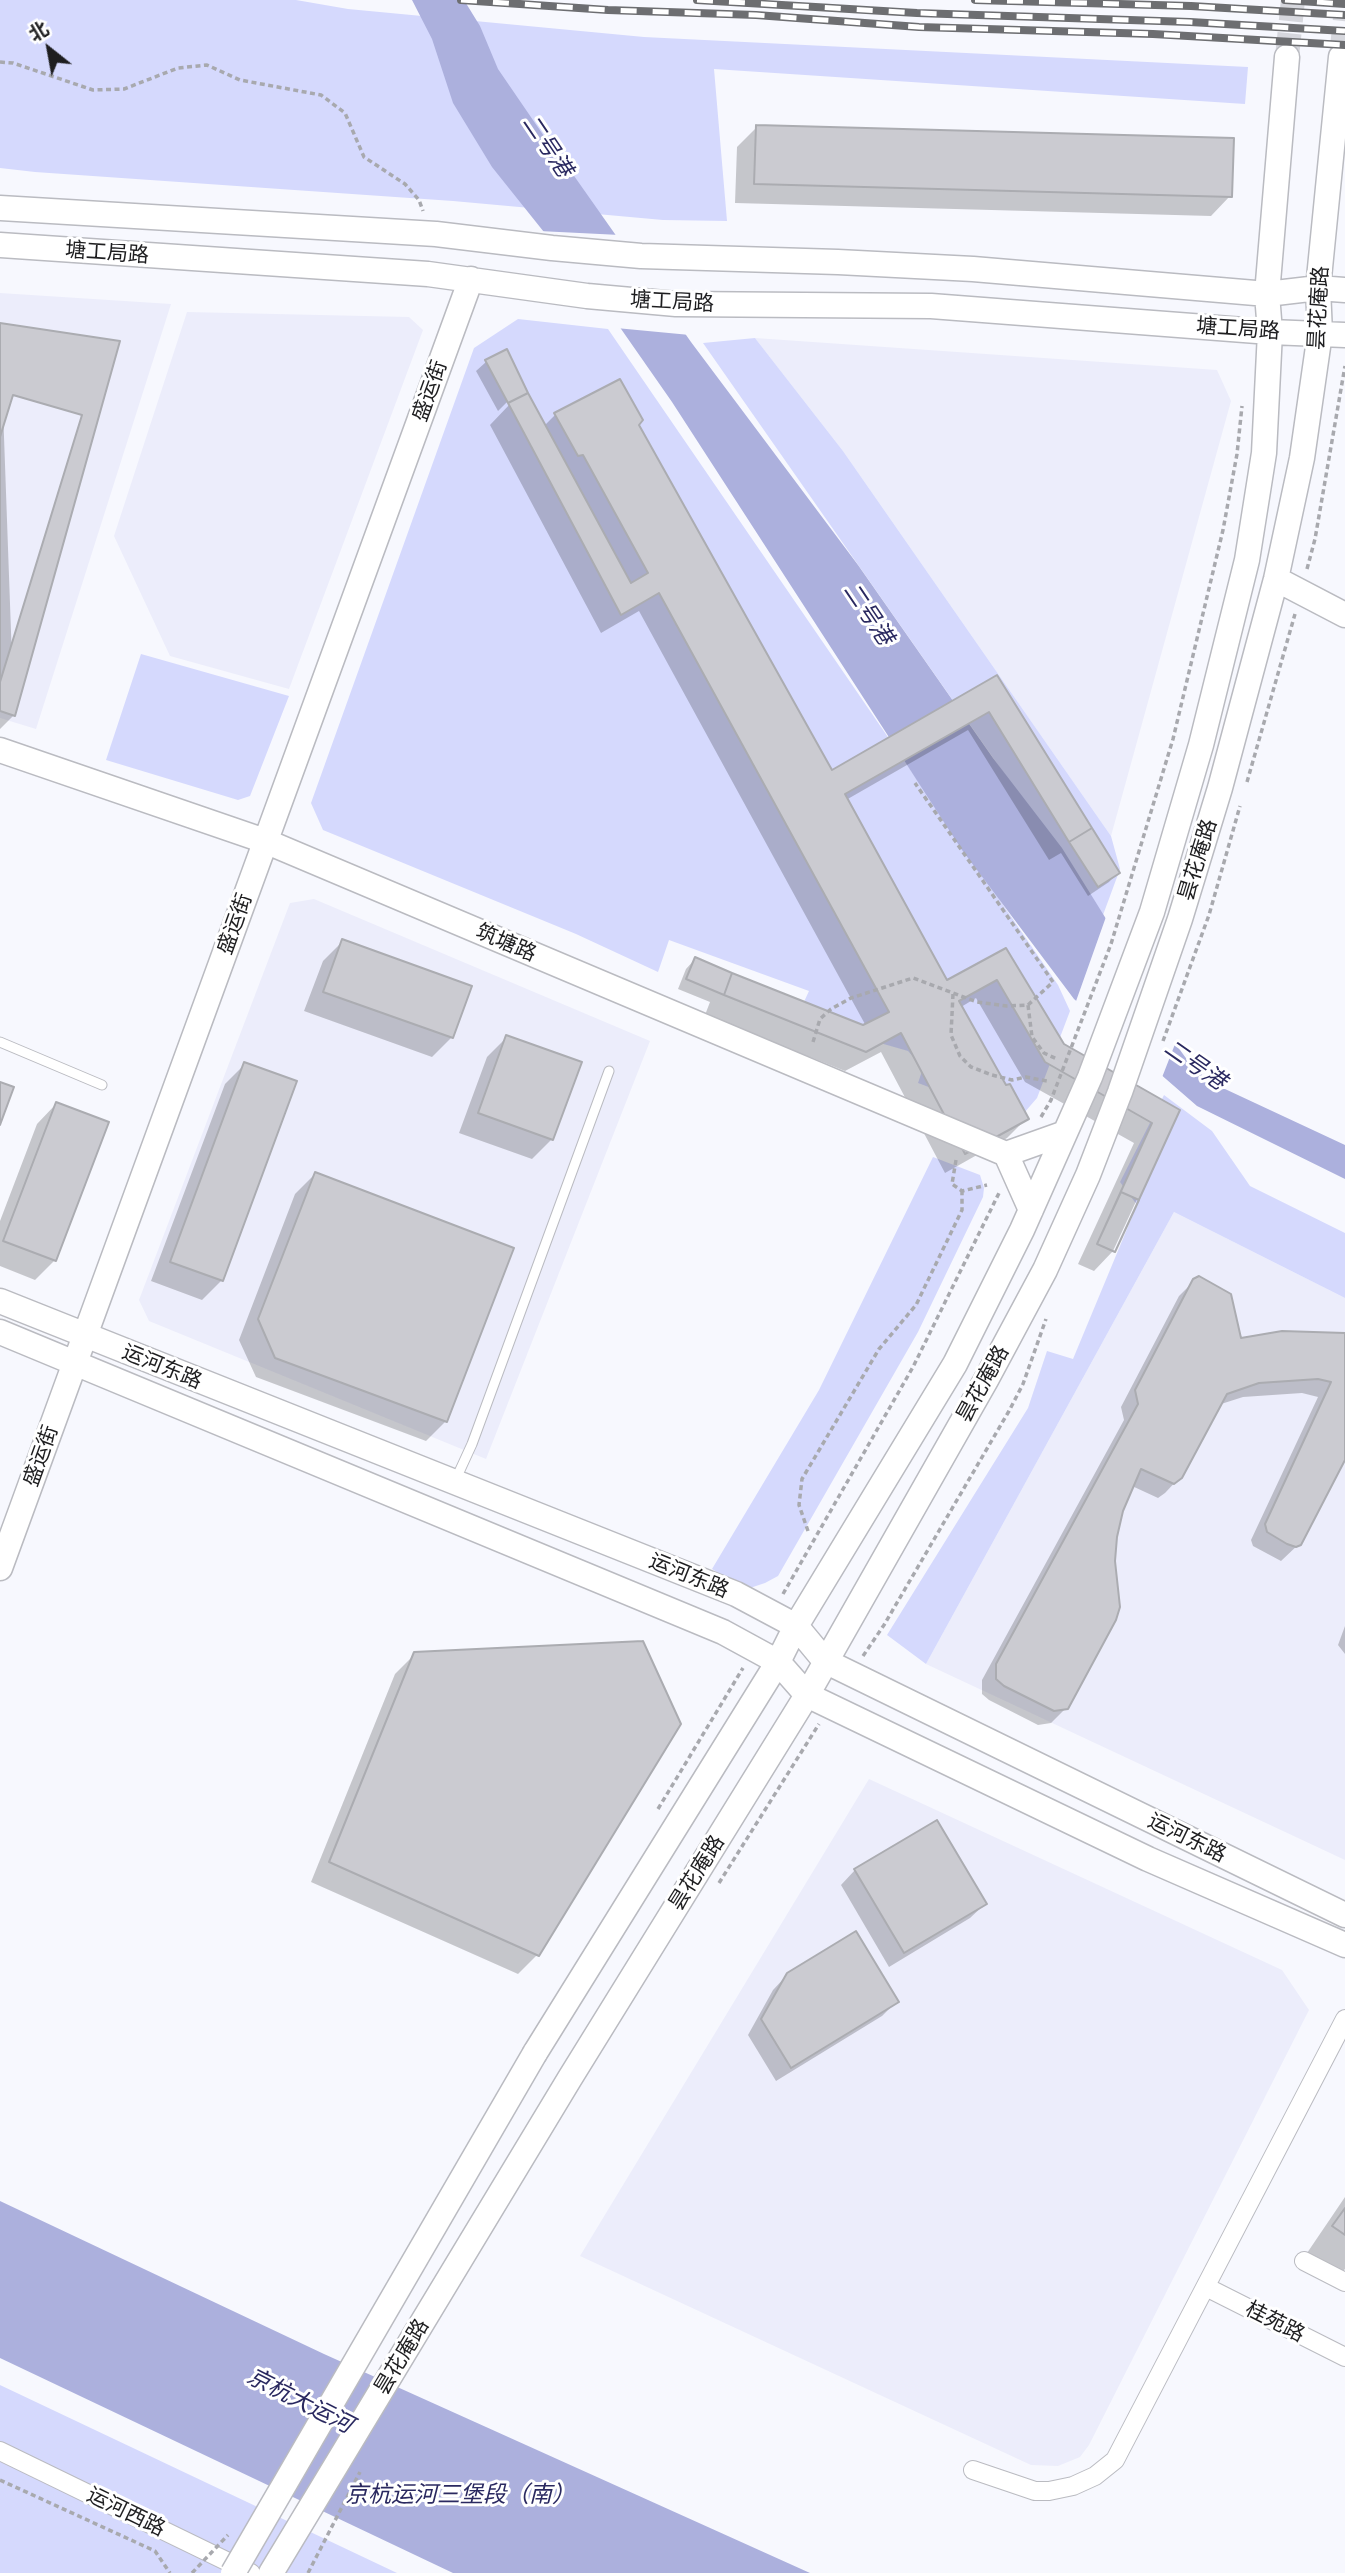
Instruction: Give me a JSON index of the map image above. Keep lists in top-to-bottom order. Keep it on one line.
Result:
{"streets":{"main road":["塘工局路","昙花庵路","盛运街","筑塘路","运河东路"],"street":["桂苑路","运河西路"]},"crossings":[["塘工局路","昙花庵路"],["塘工局路","盛运街"],["昙花庵路","运河东路"],["盛运街","筑塘路"],["盛运街","运河东路"]],"water":["二号港","京杭大运河","京杭运河三堡段（南）"],"north":"top left"}
